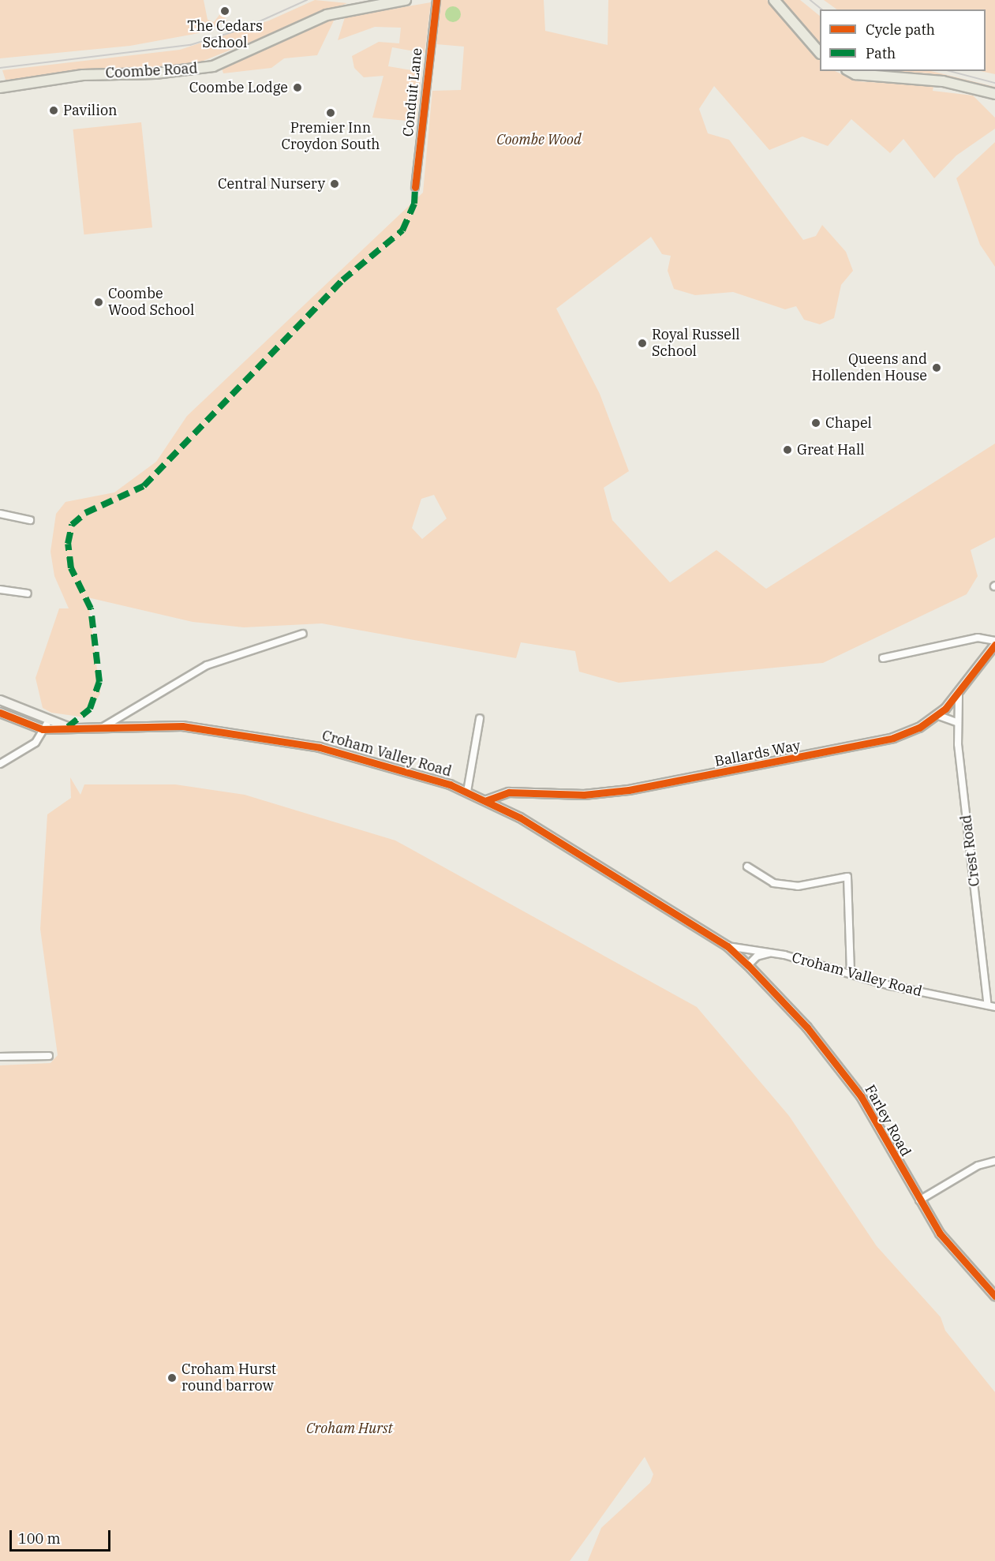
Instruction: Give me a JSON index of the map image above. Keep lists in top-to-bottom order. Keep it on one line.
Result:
{"streets":{"main road":["Coombe Road"],"street":["Conduit Lane","Croham Valley Road","Ballards Way","Crest Road","Farley Road"]},"crossings":[["Croham Valley Road","Ballards Way"],["Croham Valley Road","Crest Road"],["Croham Valley Road","Farley Road"],["Ballards Way","Crest Road"]],"parks":["Coombe Wood","Croham Hurst"],"places":["The Cedars School","Coombe Lodge","Pavilion","Premier Inn Croydon South","Central Nursery","Coombe Wood School","Royal Russell School","Queens and Hollenden House","Chapel","Great Hall","Croham Hurst round barrow"],"legend":["Cycle path","Path"],"scale_bar":"100 m"}
